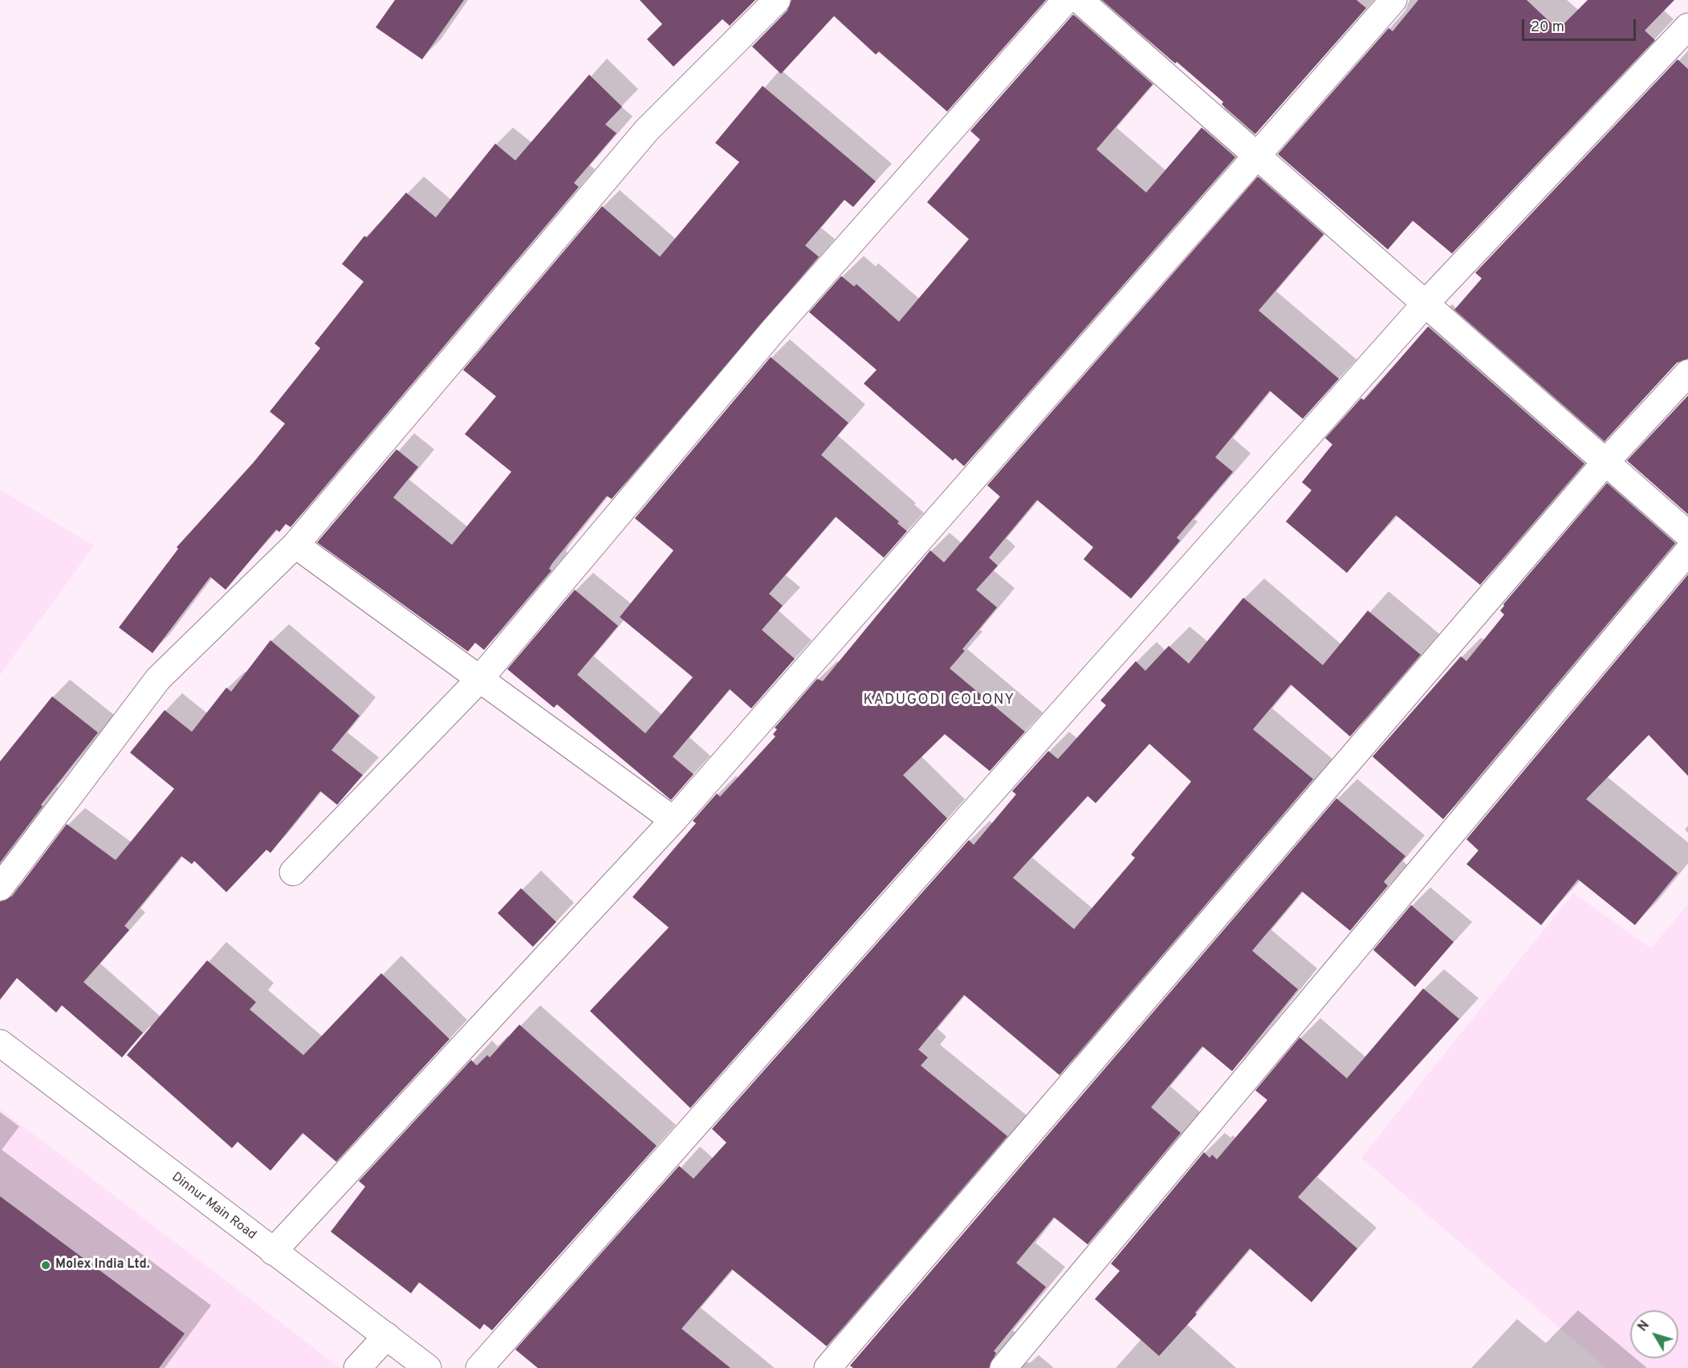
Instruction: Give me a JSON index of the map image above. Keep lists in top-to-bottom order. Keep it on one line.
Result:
{"streets":{"street":["Dinnur Main Road"]},"districts":["KADUGODI COLONY"],"places":["Molex India Ltd."],"scale_bar":"20 m","north":"top left"}
